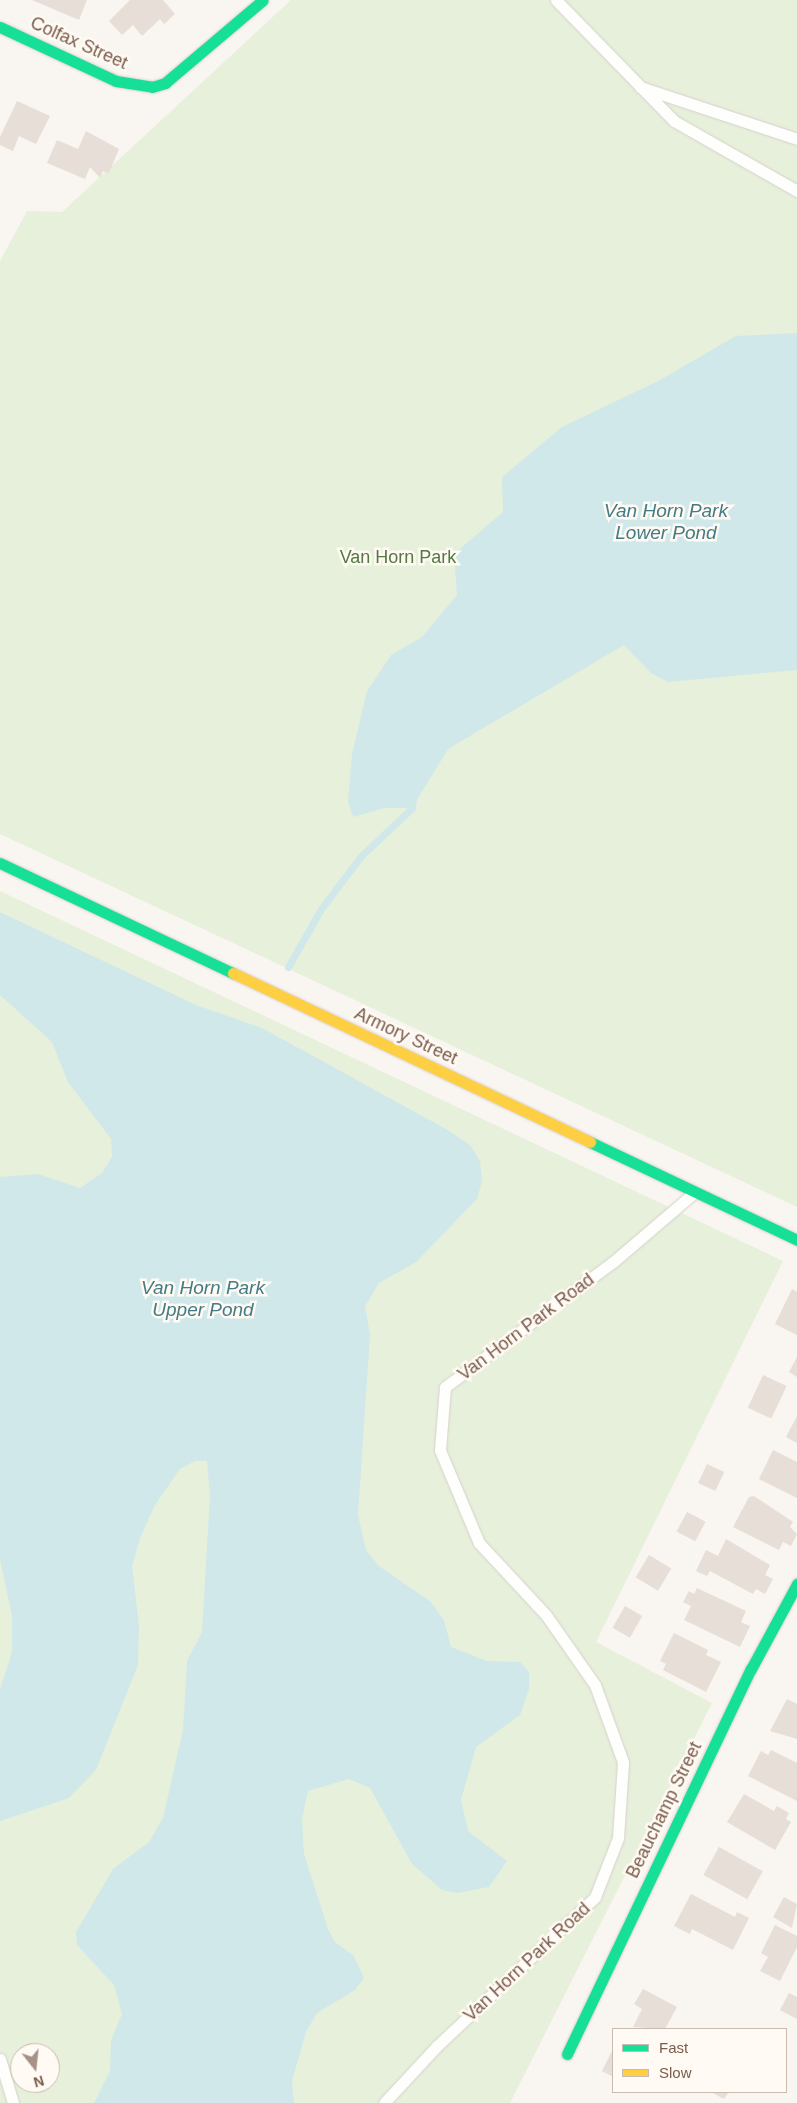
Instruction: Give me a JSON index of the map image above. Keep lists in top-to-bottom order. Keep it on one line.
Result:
{"streets":{"main road":["Colfax Street","Armory Street","Beauchamp Street"],"lane":["Van Horn Park Road"]},"crossings":[["Armory Street","Van Horn Park Road"]],"water":["Van Horn Park Lower Pond","Van Horn Park Upper Pond"],"parks":["Van Horn Park"],"legend":["Fast","Slow"],"north":"bottom"}
